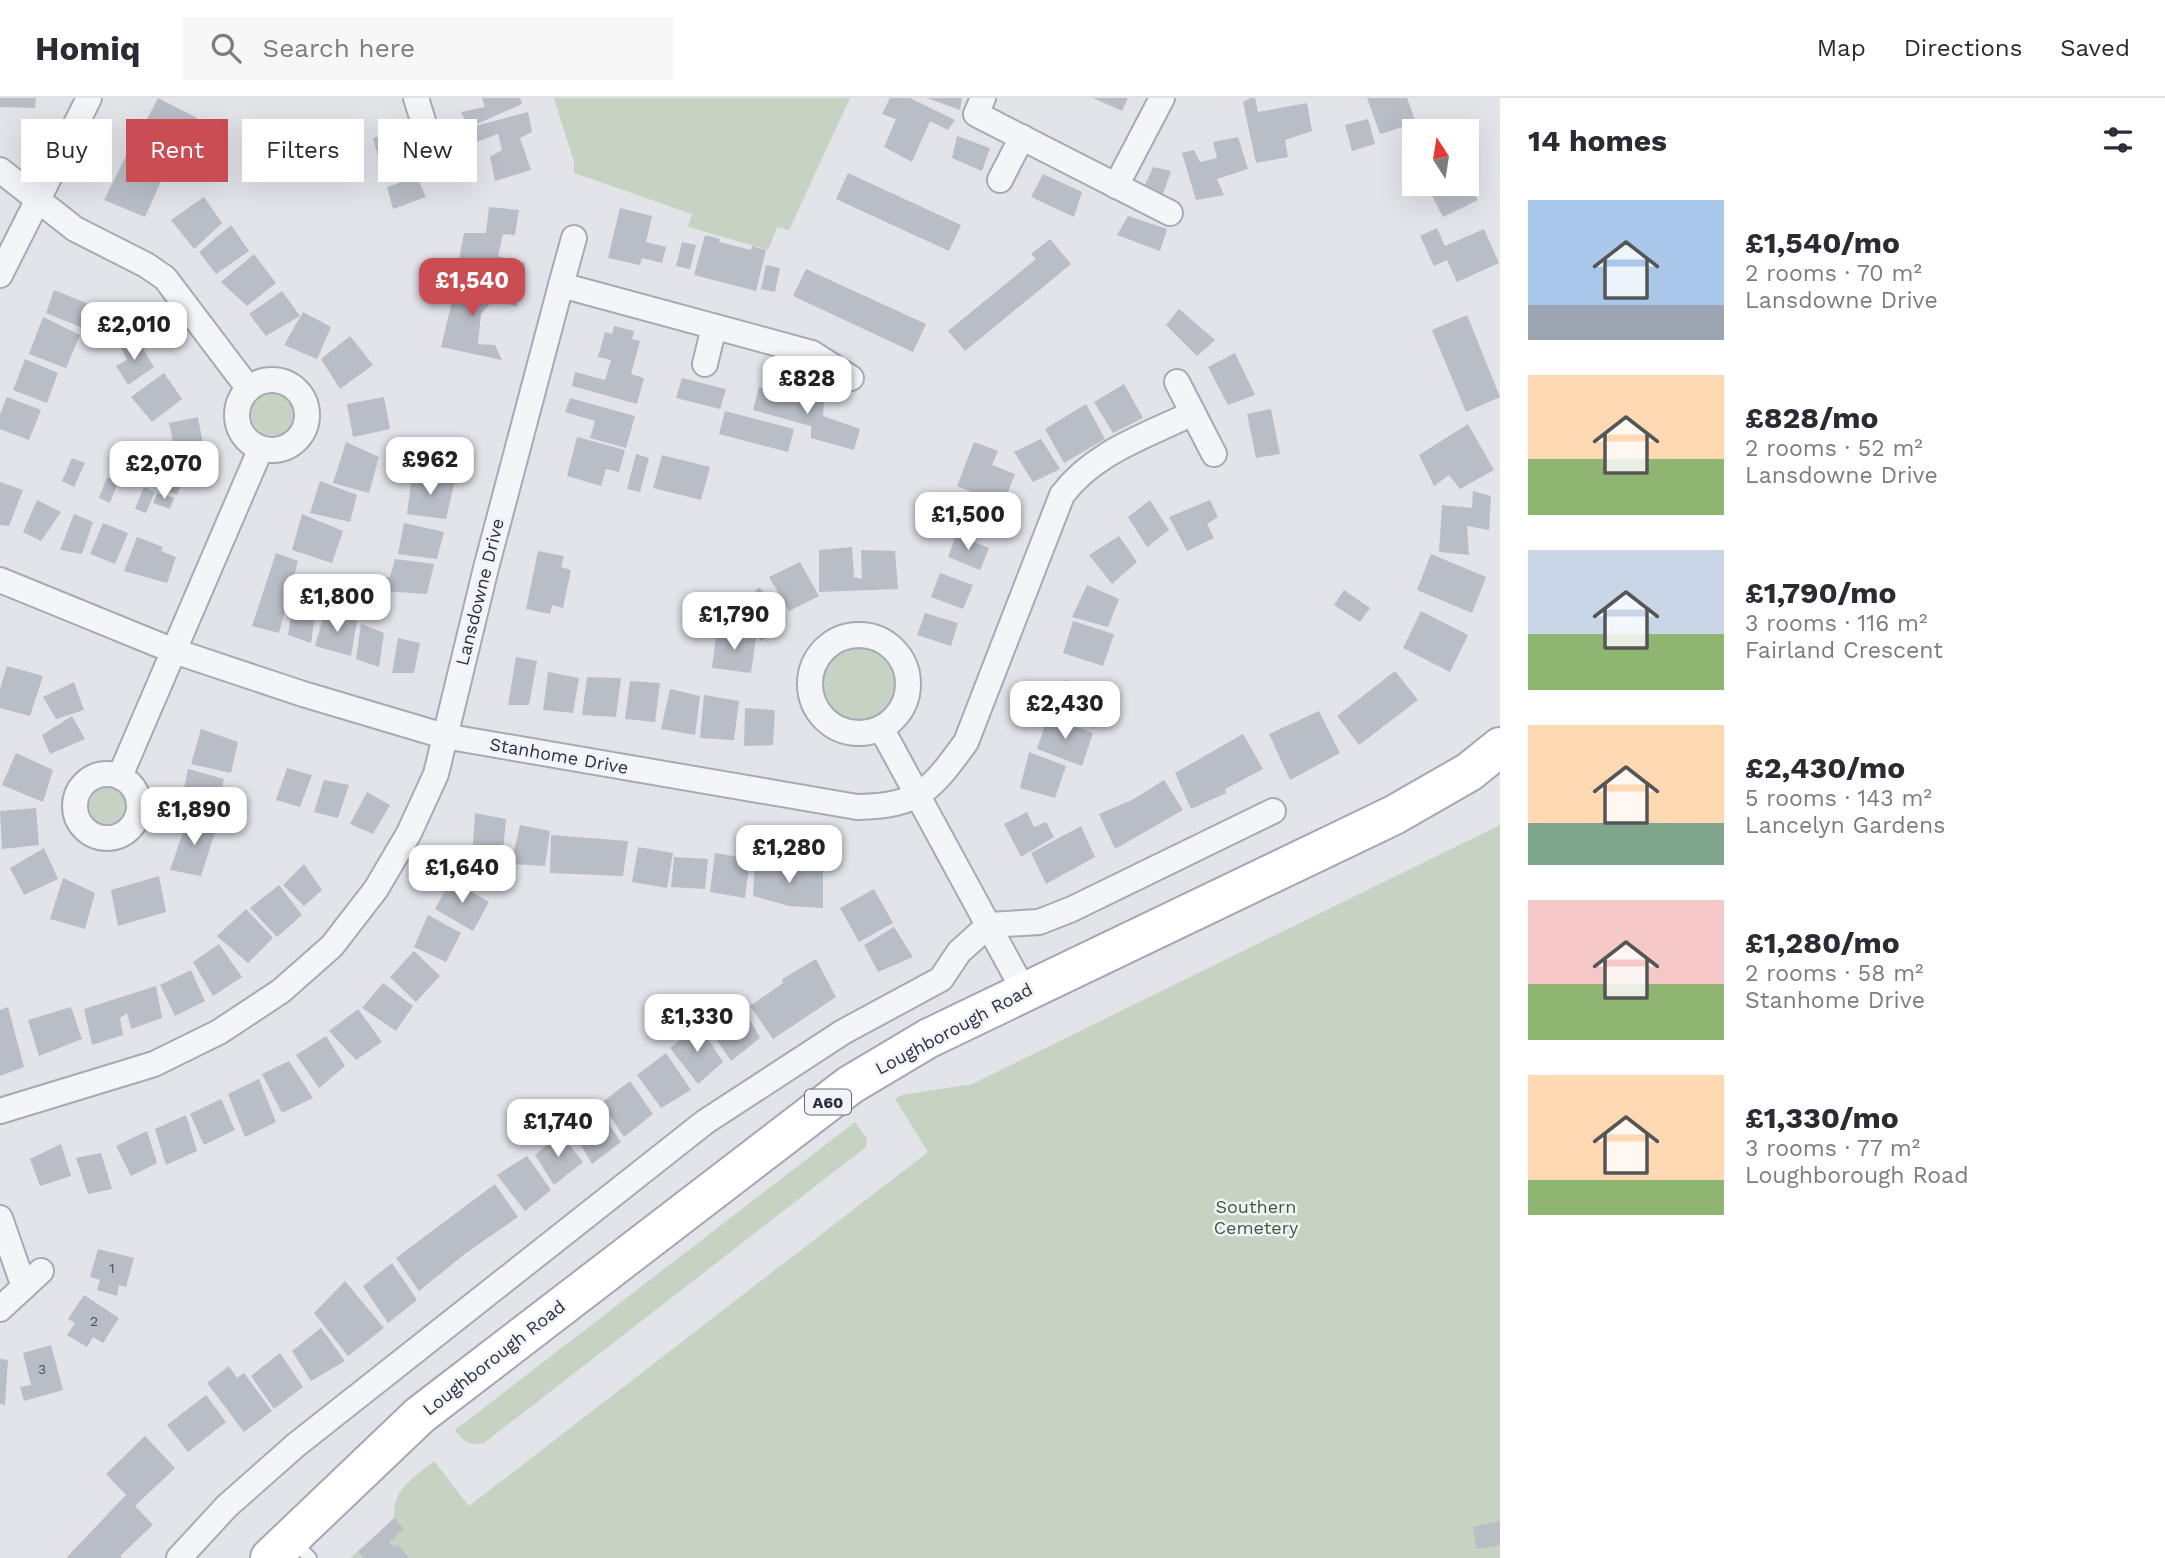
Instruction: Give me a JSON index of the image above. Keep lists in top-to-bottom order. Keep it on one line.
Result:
{"streets":{"main road":["Loughborough Road","A60"],"street":["Lansdowne Drive","Stanhome Drive"]},"crossings":[["Lansdowne Drive","Stanhome Drive"]],"parks":["Southern Cemetery"],"house_numbers":["1","2","3"],"north":"top","page":{"header":"Homiq","search":"Search here","nav":["Map","Directions","Saved"],"heading":"14 homes","chip":["Buy","Rent","Filters","New"],"list":[{"name":"£1,540/mo","note":"2 rooms · 70 m² · Lansdowne Drive"},{"name":"£828/mo","note":"2 rooms · 52 m² · Lansdowne Drive"},{"name":"£1,790/mo","note":"3 rooms · 116 m² · Fairland Crescent"},{"name":"£2,430/mo","note":"5 rooms · 143 m² · Lancelyn Gardens"},{"name":"£1,280/mo","note":"2 rooms · 58 m² · Stanhome Drive"},{"name":"£1,330/mo","note":"3 rooms · 77 m² · Loughborough Road"}],"price":["£1,540","£2,010","£828","£962","£2,070","£1,500","£1,800","£1,790","£2,430","£1,890","£1,280","£1,640","£1,330","£1,740"]}}
